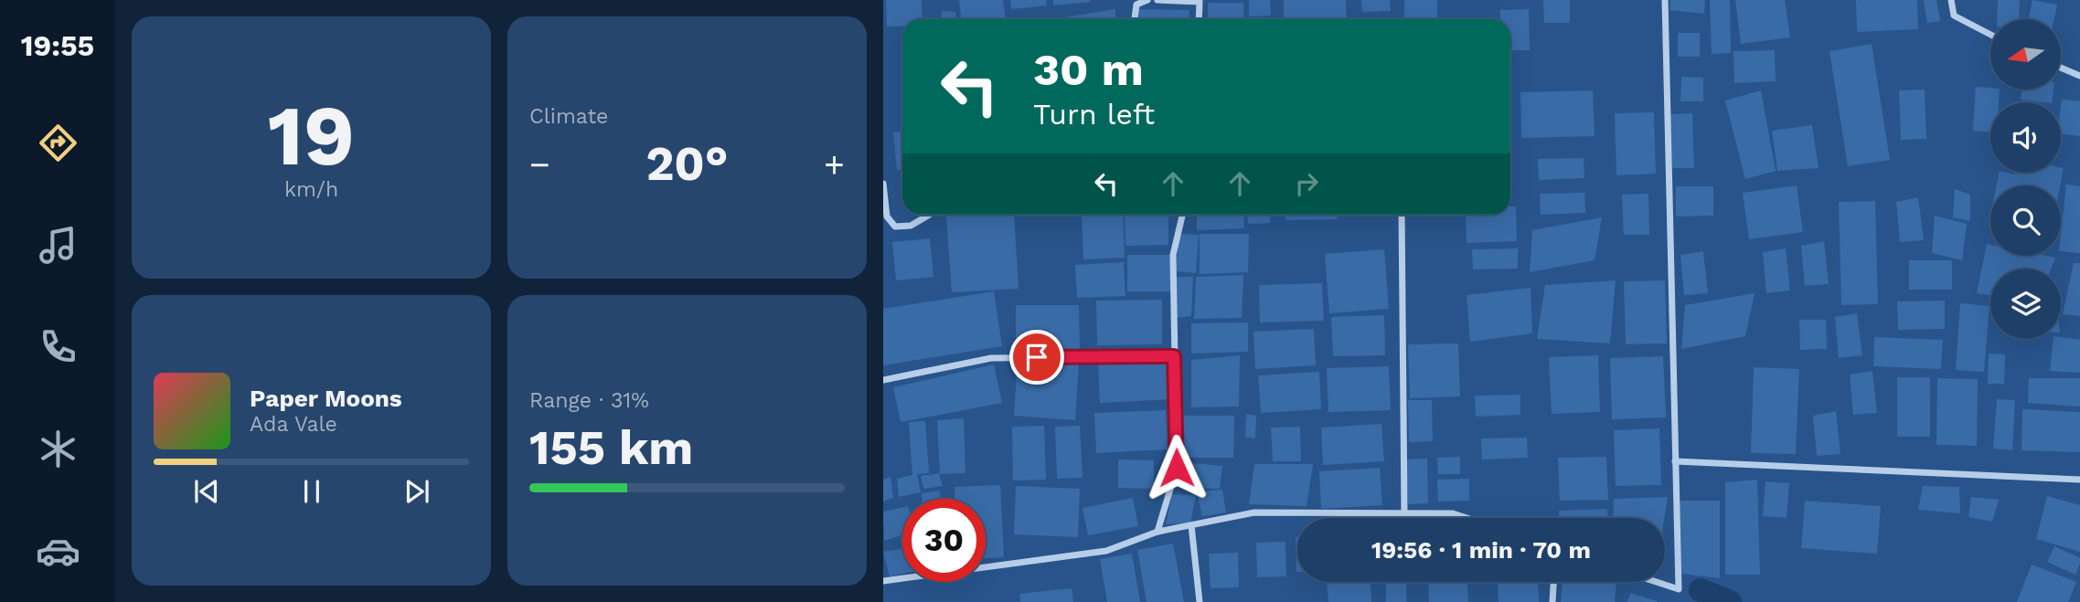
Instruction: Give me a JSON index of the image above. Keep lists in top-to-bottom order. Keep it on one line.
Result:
{"north":"left","page":{"tabs":"19:55","tile":[["19","km/h"],"Climate",["Range · 31%","155 km"]],"turn":["30 m","Turn left"],"heat":["−","20°","+"],"song":["Paper Moons","Ada Vale"],"limit":"30","trip":"19:56 · 1 min · 70 m"}}
